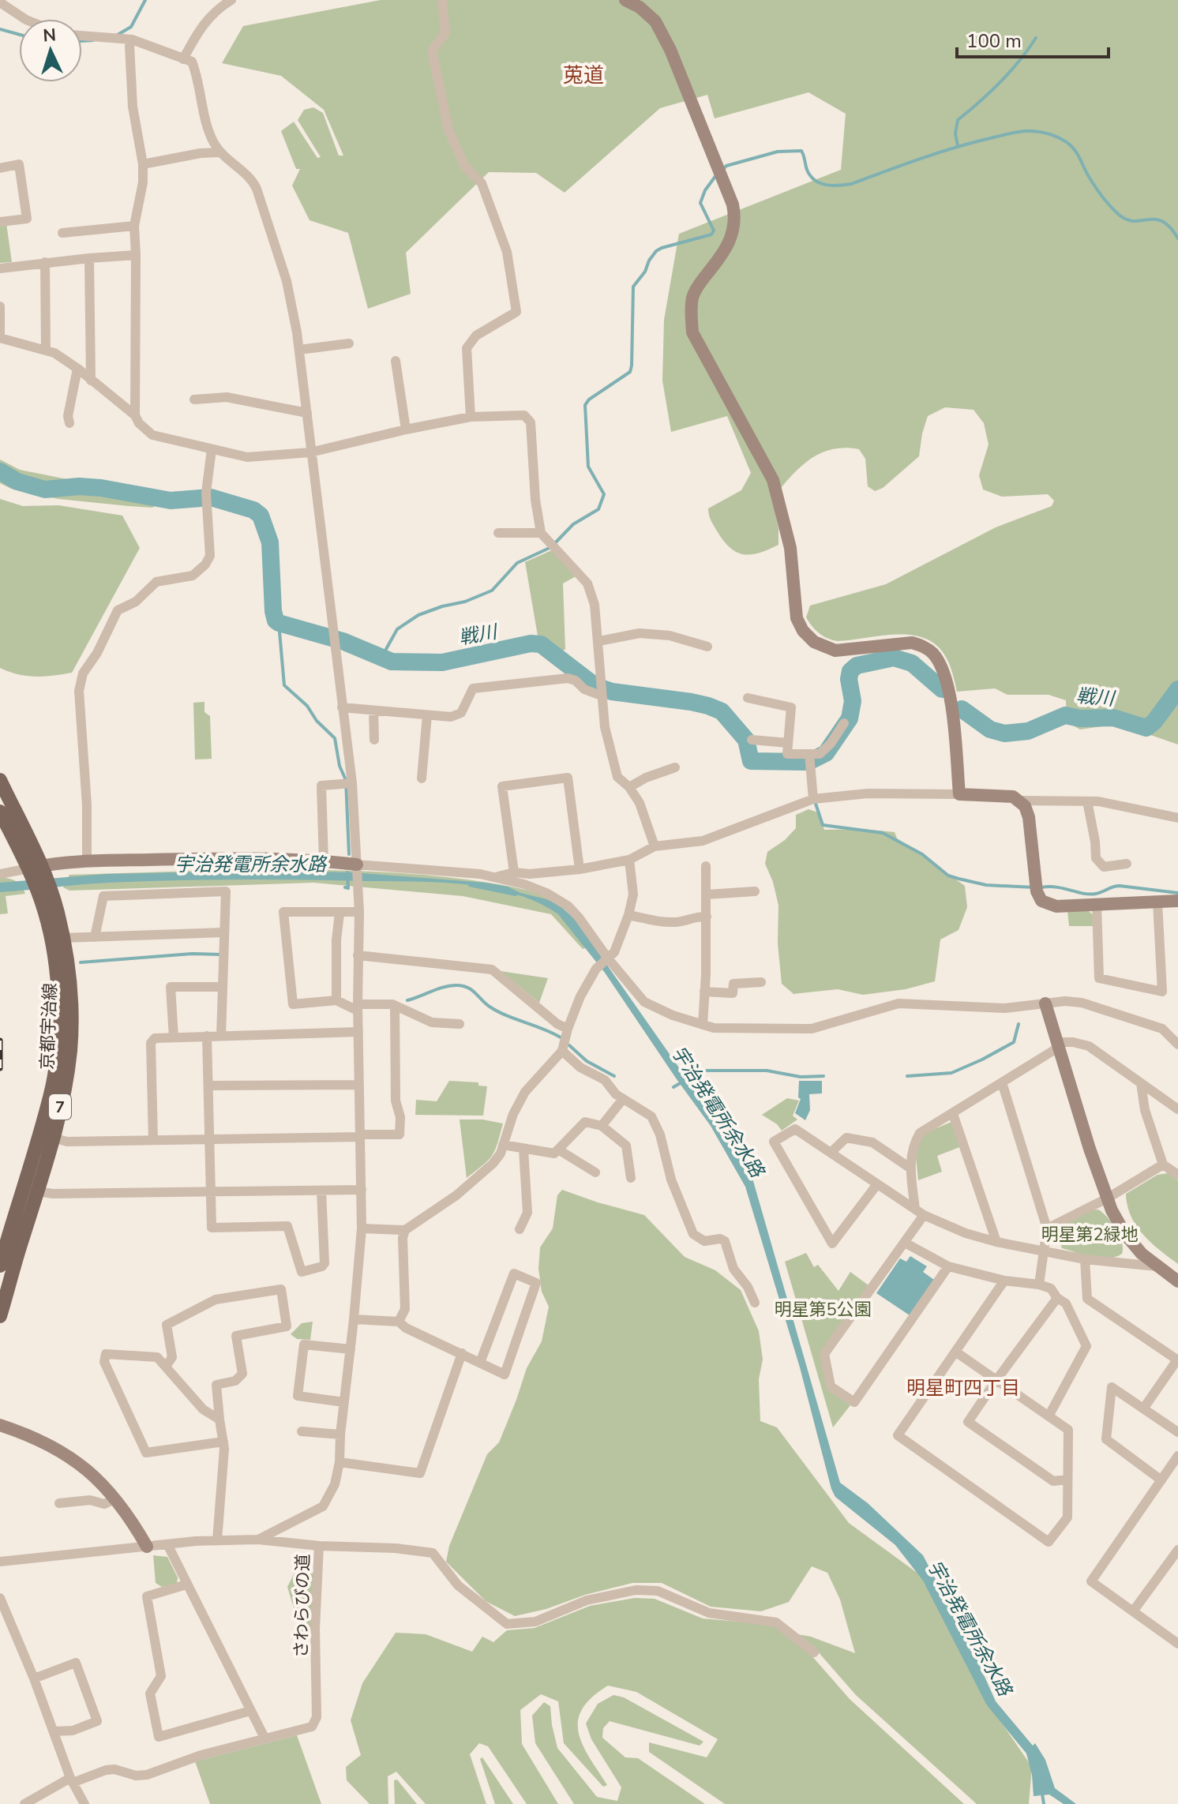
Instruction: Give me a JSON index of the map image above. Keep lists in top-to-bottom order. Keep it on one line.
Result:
{"streets":{"main road":["京都宇治線","7"],"street":["さわらびの道"]},"districts":["莵道","明星町四丁目"],"water":["戦川","宇治発電所余水路"],"parks":["明星第2緑地","明星第5公園"],"scale_bar":"100 m","north":"top"}
